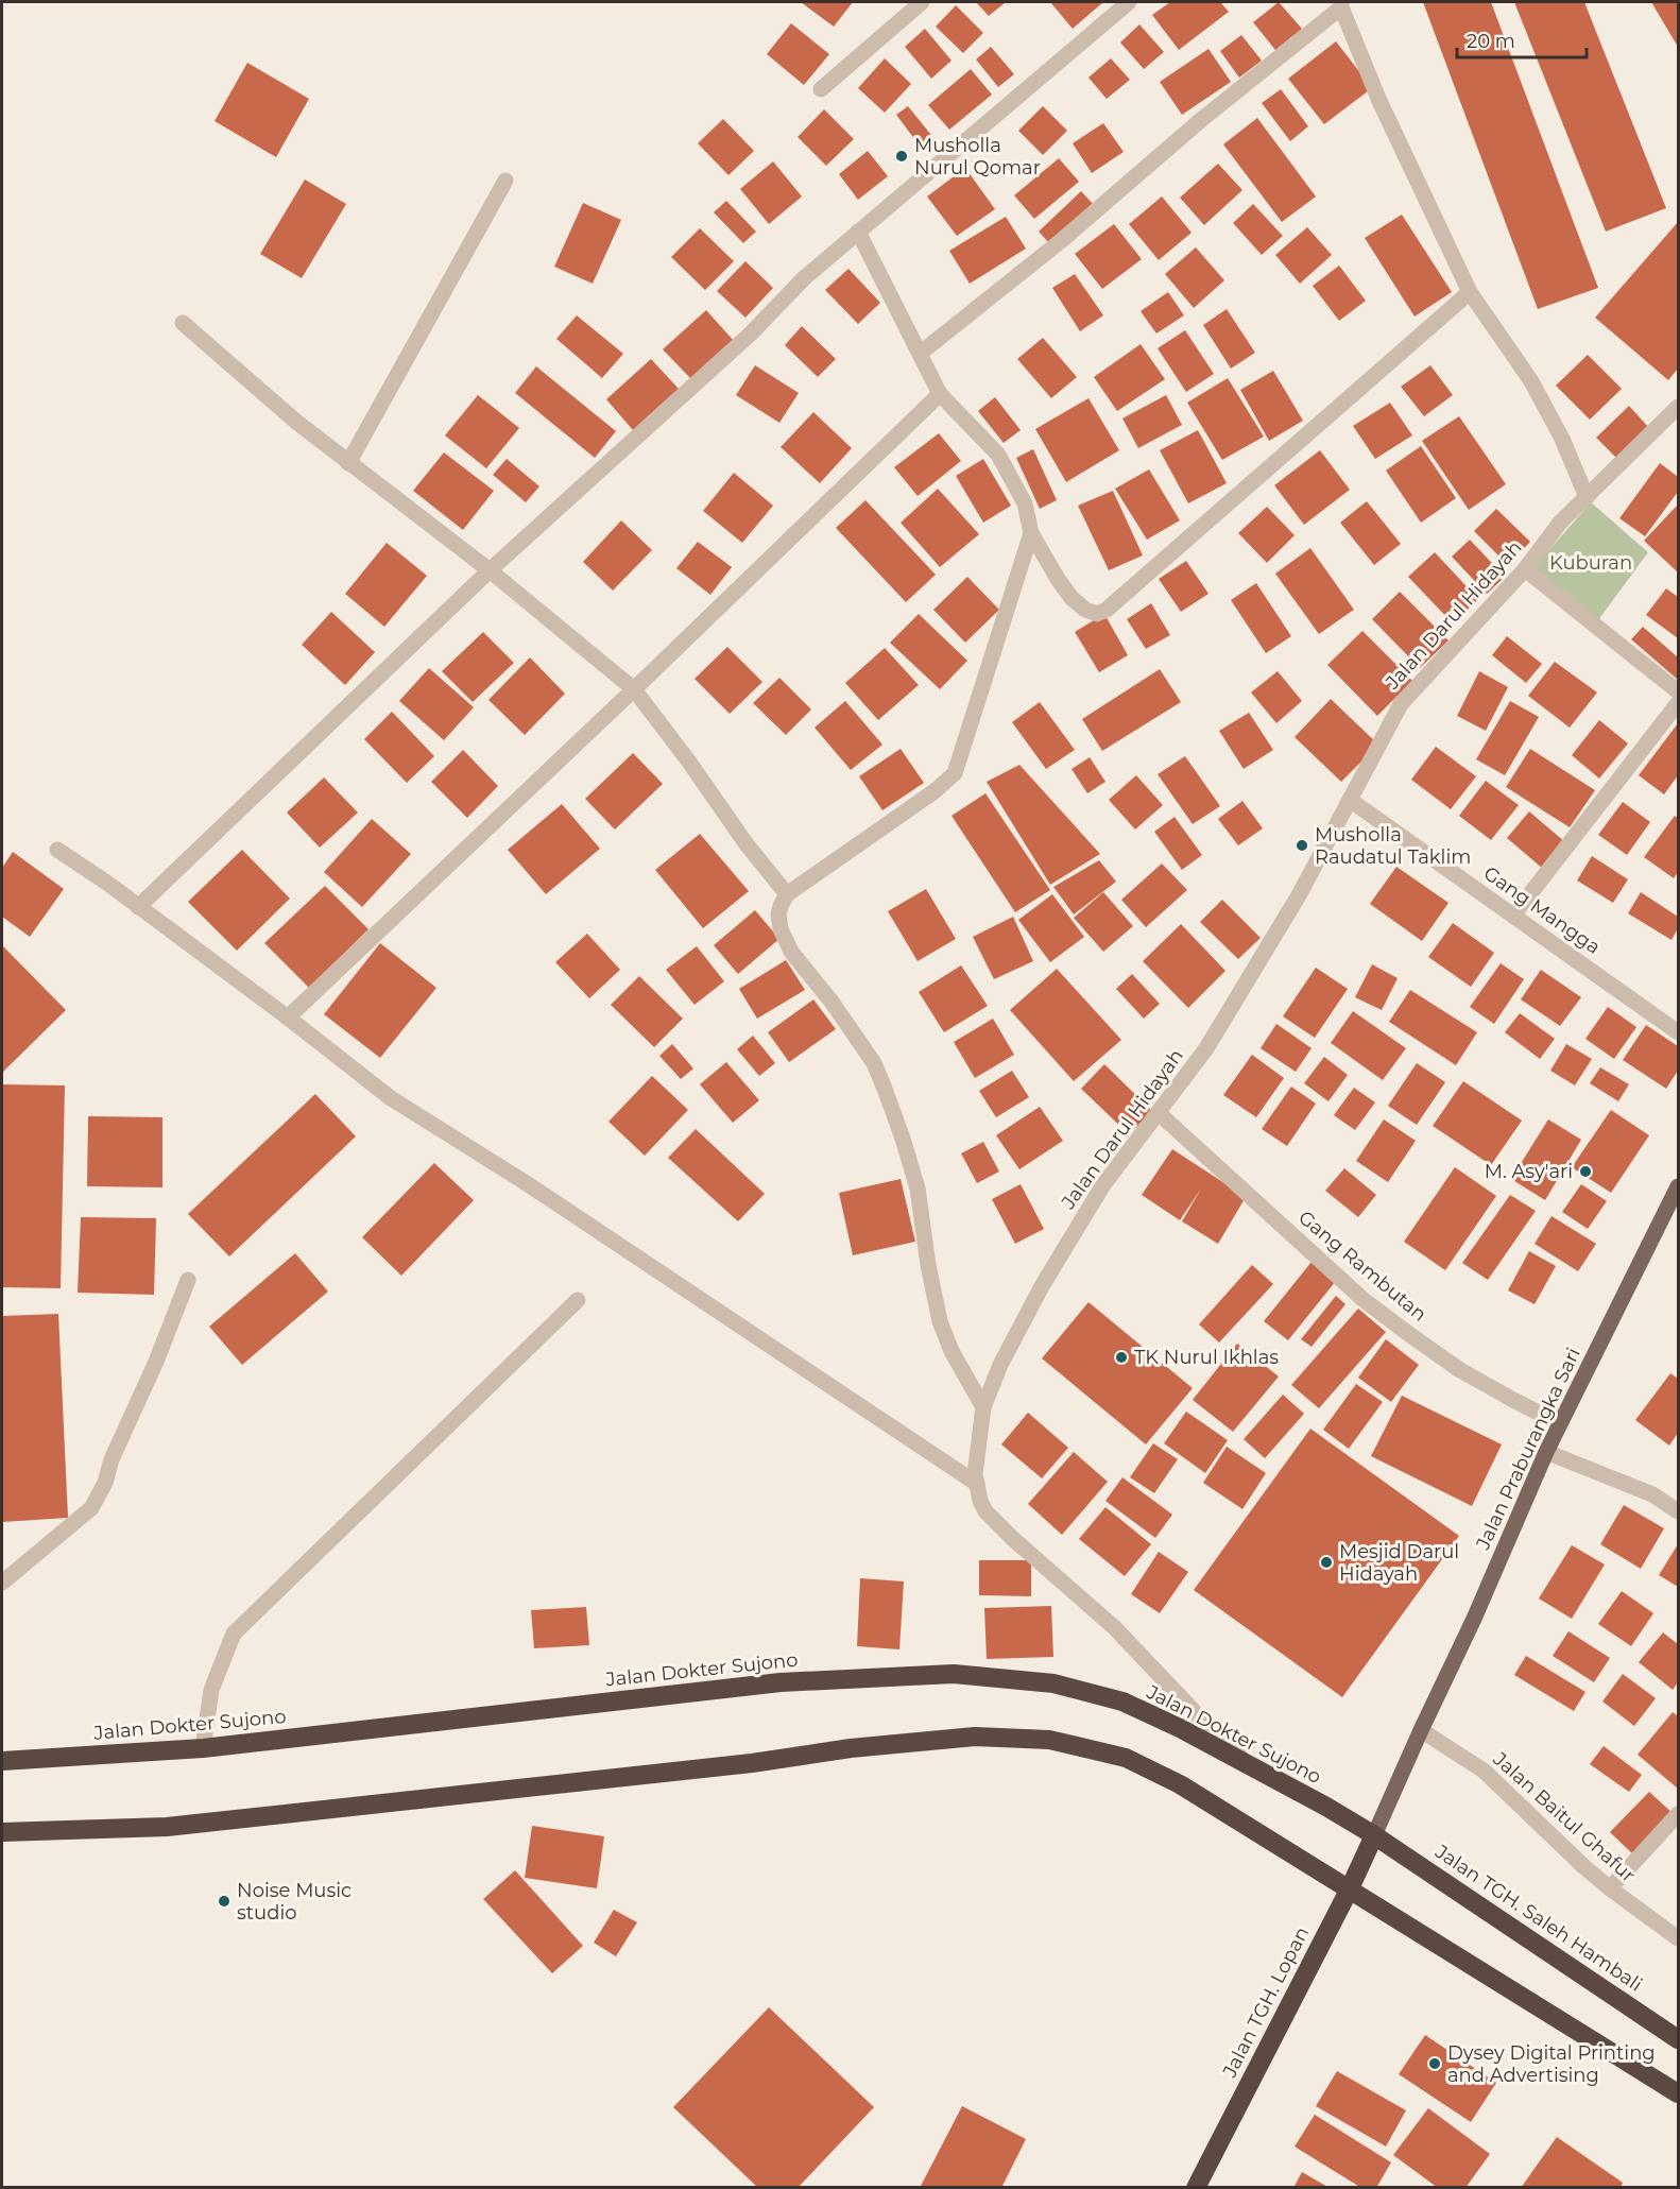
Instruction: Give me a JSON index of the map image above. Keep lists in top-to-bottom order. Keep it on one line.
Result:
{"streets":{"highway":["Jalan Dokter Sujono","Jalan TGH. Saleh Hambali","Jalan TGH. Lopan"],"main road":["Jalan Praburangka Sari"],"street":["Jalan Darul Hidayah","Gang Mangga","Gang Rambutan","Jalan Baitul Ghafur"]},"crossings":[["Jalan Darul Hidayah","Gang Mangga"],["Jalan Darul Hidayah","Gang Rambutan"],["Jalan Darul Hidayah","Jalan Dokter Sujono"],["Gang Rambutan","Jalan Praburangka Sari"],["Jalan Praburangka Sari","Jalan Dokter Sujono"],["Jalan Praburangka Sari","Jalan Baitul Ghafur"],["Jalan Praburangka Sari","Jalan TGH. Saleh Hambali"],["Jalan Praburangka Sari","Jalan TGH. Lopan"],["Jalan Dokter Sujono","Jalan TGH. Saleh Hambali"],["Jalan Dokter Sujono","Jalan TGH. Lopan"],["Jalan TGH. Saleh Hambali","Jalan TGH. Lopan"]],"parks":["Kuburan"],"places":["Musholla Nurul Qomar","Musholla Raudatul Taklim","M. Asy'ari","TK Nurul Ikhlas","Mesjid Darul Hidayah","Noise Music studio","Dysey Digital Printing and Advertising"],"scale_bar":"20 m"}
